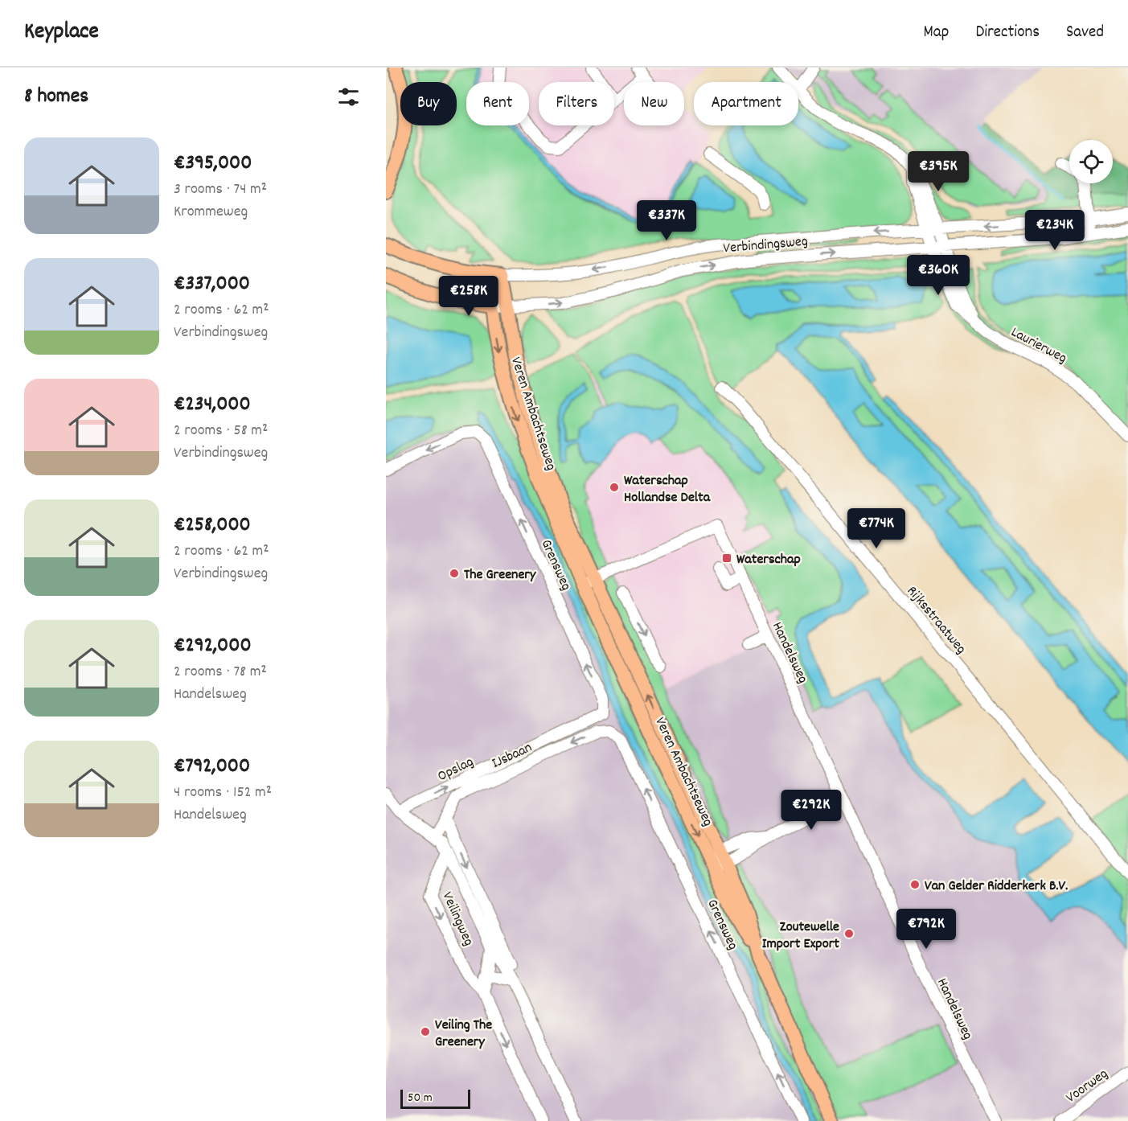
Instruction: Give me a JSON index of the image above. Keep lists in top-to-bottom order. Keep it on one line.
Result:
{"streets":{"main road":["Verbindingsweg","Veren Ambachtseweg"],"street":["Laurierweg","Grensweg","Rijksstraatweg","Handelsweg","IJsbaan","Opslag","Veilingweg","Voorweg"]},"crossings":[["Verbindingsweg","Laurierweg"],["Verbindingsweg","Veren Ambachtseweg"],["Veren Ambachtseweg","Handelsweg"],["Grensweg","IJsbaan"],["Grensweg","Opslag"],["IJsbaan","Veilingweg"],["Opslag","Veilingweg"]],"one_way":["Grensweg","IJsbaan","Opslag"],"places":{"other":["Waterschap Hollandse Delta","The Greenery","Van Gelder Ridderkerk B.V.","Zoutewelle Import Export","Veiling The Greenery"],"transit":["Waterschap"]},"scale_bar":"50 m","page":{"header":"Keyplace","nav":["Map","Directions","Saved"],"heading":"8 homes","chip":["Buy","Rent","Filters","New","Apartment"],"list":[{"name":"€395,000","note":"3 rooms · 74 m² · Krommeweg"},{"name":"€337,000","note":"2 rooms · 62 m² · Verbindingsweg"},{"name":"€234,000","note":"2 rooms · 58 m² · Verbindingsweg"},{"name":"€258,000","note":"2 rooms · 62 m² · Verbindingsweg"},{"name":"€292,000","note":"2 rooms · 78 m² · Handelsweg"},{"name":"€792,000","note":"4 rooms · 152 m² · Handelsweg"}],"price":["€395K","€337K","€234K","€360K","€258K","€774K","€292K","€792K"],"scale":"50 m"}}
